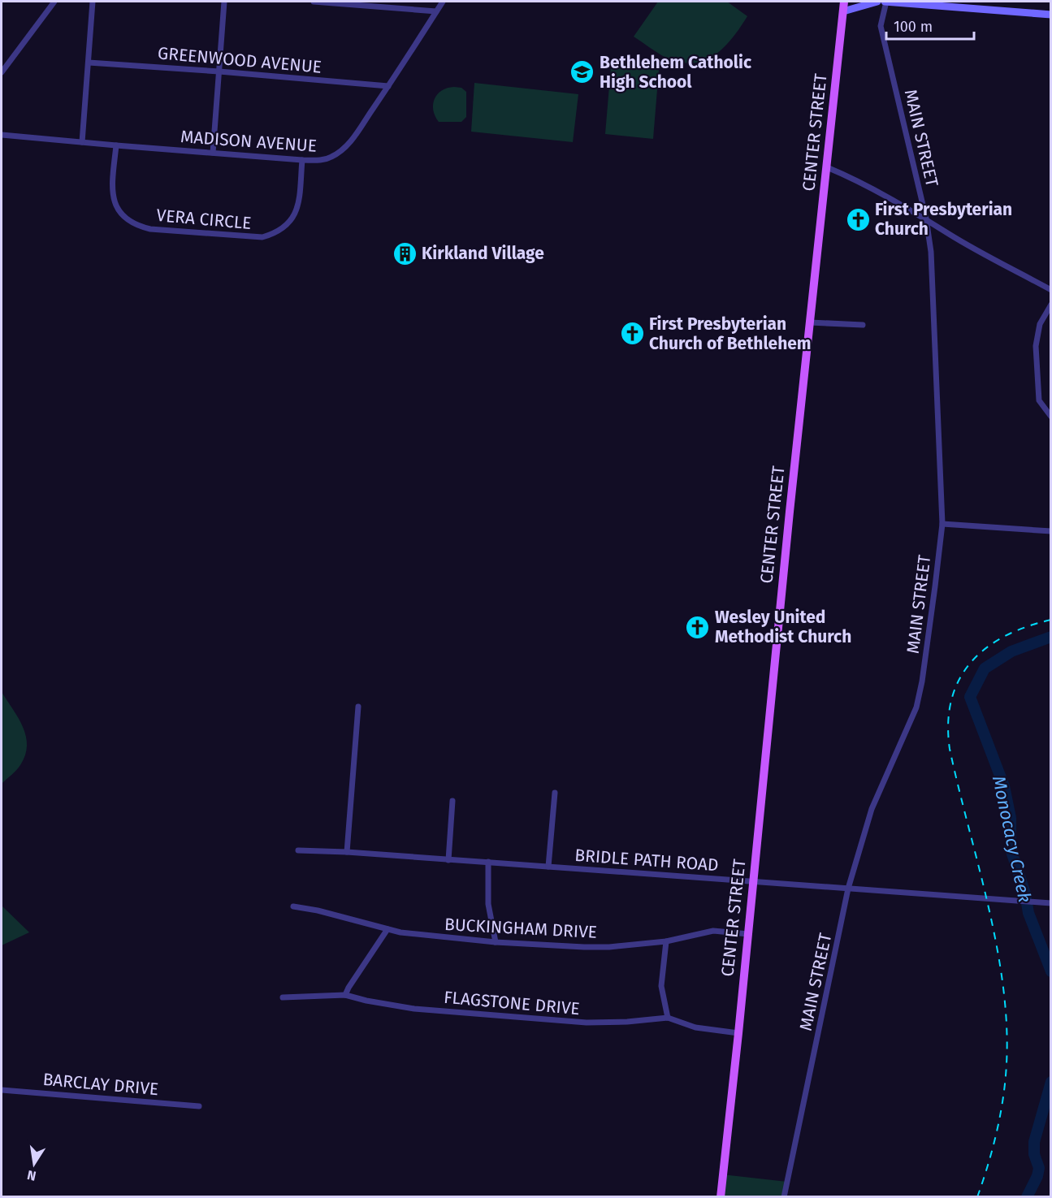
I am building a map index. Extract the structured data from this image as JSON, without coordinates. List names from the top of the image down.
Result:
{
  "streets": {
    "main road": ["CENTER STREET"],
    "street": [
      "GREENWOOD AVENUE",
      "MAIN STREET",
      "MADISON AVENUE",
      "VERA CIRCLE",
      "BRIDLE PATH ROAD",
      "BUCKINGHAM DRIVE",
      "FLAGSTONE DRIVE",
      "BARCLAY DRIVE"
    ]
  },
  "crossings": [
    ["GREENWOOD AVENUE", "MADISON AVENUE"],
    ["CENTER STREET", "BRIDLE PATH ROAD"],
    ["CENTER STREET", "BUCKINGHAM DRIVE"],
    ["CENTER STREET", "FLAGSTONE DRIVE"],
    ["MAIN STREET", "BRIDLE PATH ROAD"],
    ["MADISON AVENUE", "VERA CIRCLE"]
  ],
  "water": ["Monocacy Creek"],
  "places": {
    "school or university": ["Bethlehem Catholic High School"],
    "church": ["First Presbyterian Church", "First Presbyterian Church of Bethlehem", "Wesley United Methodist Church"],
    "building": ["Kirkland Village"]
  },
  "scale_bar": "100 m",
  "north": "bottom"
}
